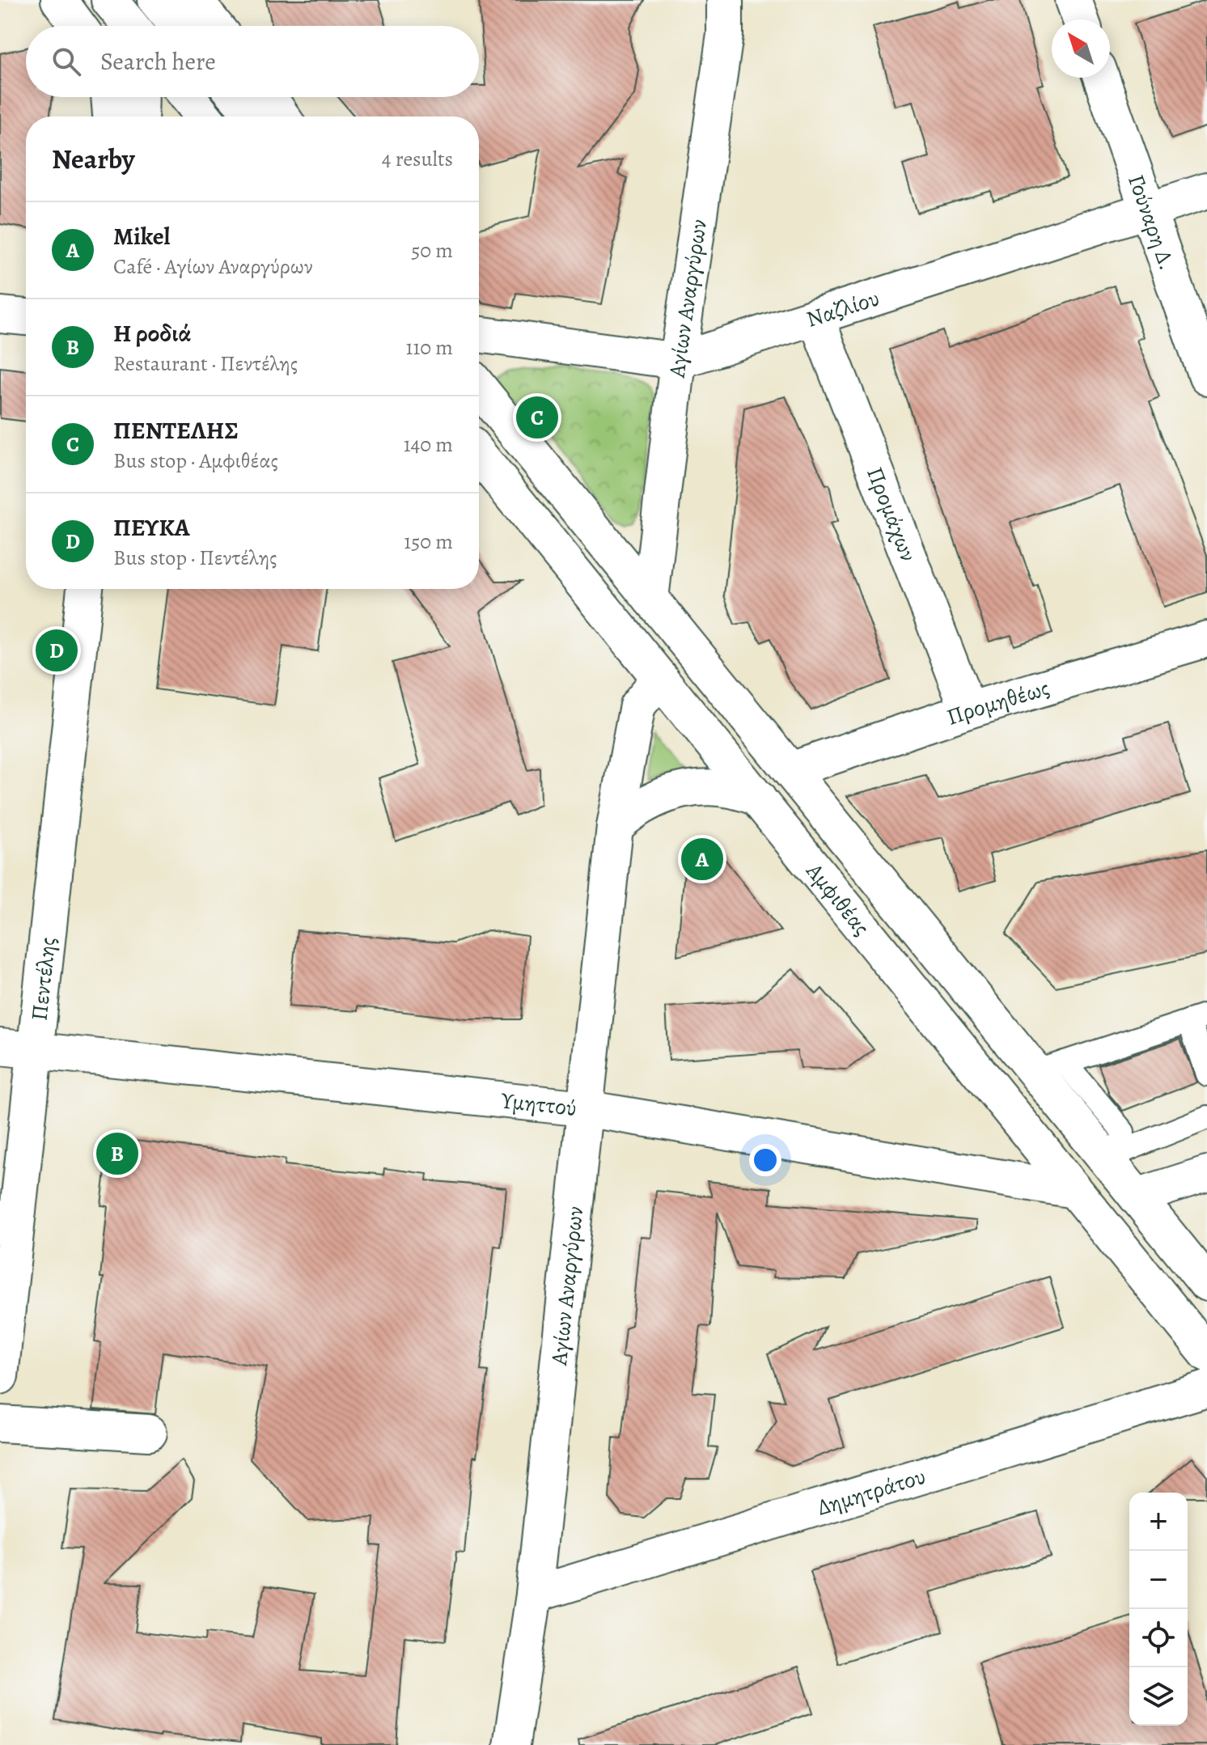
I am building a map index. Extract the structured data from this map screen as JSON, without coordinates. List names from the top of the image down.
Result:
{
  "streets": {
    "street": [
      "Γούναρη Δ.",
      "Αγίων Αναργύρων",
      "Ναζλίου",
      "Προμάχων",
      "Προμηθέως",
      "Αμφιθέας",
      "Πεντέλης",
      "Υμηττού",
      "Δημητράτου"
    ]
  },
  "crossings": [
    ["Γούναρη Δ.", "Ναζλίου"],
    ["Αγίων Αναργύρων", "Ναζλίου"],
    ["Αγίων Αναργύρων", "Αμφιθέας"],
    ["Αγίων Αναργύρων", "Υμηττού"],
    ["Αγίων Αναργύρων", "Δημητράτου"],
    ["Ναζλίου", "Προμάχων"],
    ["Προμάχων", "Προμηθέως"],
    ["Προμηθέως", "Αμφιθέας"],
    ["Αμφιθέας", "Υμηττού"],
    ["Πεντέλης", "Υμηττού"]
  ],
  "north": "top left",
  "page": {
    "search": "Search here",
    "heading": ["Nearby", "4 results"],
    "list": [
      {
        "mark": "A",
        "name": "Mikel",
        "note": "Café · Αγίων Αναργύρων",
        "value": "50 m"
      },
      {
        "mark": "B",
        "name": "Η ροδιά",
        "note": "Restaurant · Πεντέλης",
        "value": "110 m"
      },
      {
        "mark": "C",
        "name": "ΠΕΝΤΕΛΗΣ",
        "note": "Bus stop · Αμφιθέας",
        "value": "140 m"
      },
      {
        "mark": "D",
        "name": "ΠΕΥΚΑ",
        "note": "Bus stop · Πεντέλης",
        "value": "150 m"
      }
    ],
    "pins": [
      "C",
      "D",
      "A",
      "B"
    ],
    "map_buttons": ["+", "−"]
  }
}
